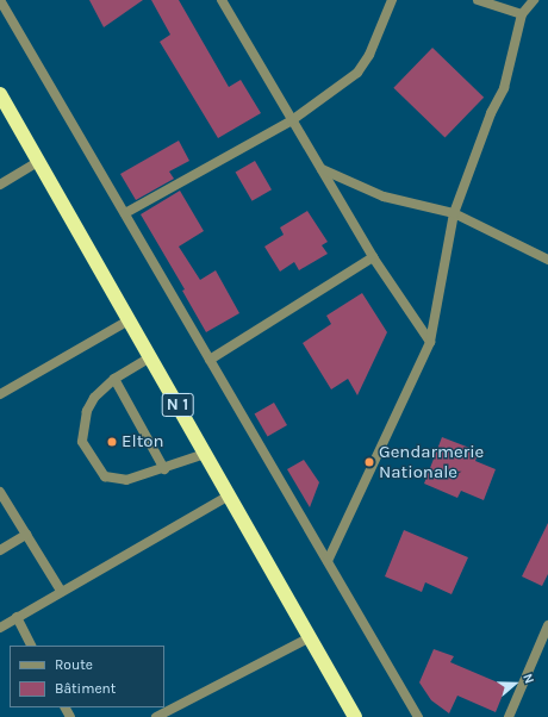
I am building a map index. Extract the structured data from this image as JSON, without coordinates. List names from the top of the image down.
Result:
{
  "streets": {
    "highway": ["N 1"]
  },
  "places": ["Elton", "Gendarmerie Nationale"],
  "legend": ["Route", "Bâtiment"],
  "north": "right"
}
